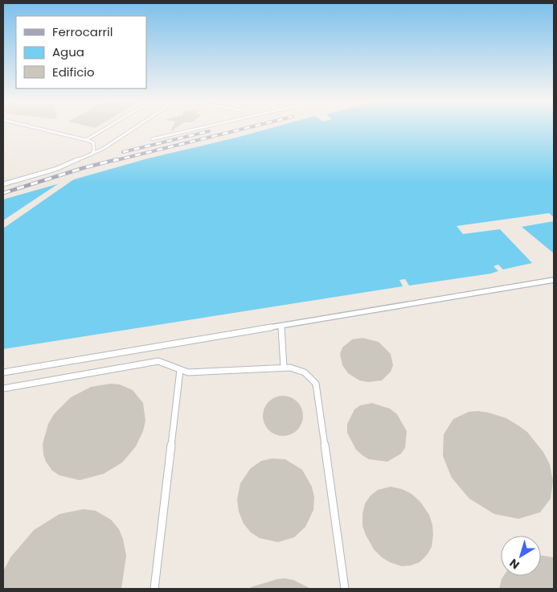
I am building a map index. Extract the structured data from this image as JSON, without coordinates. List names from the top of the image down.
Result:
{
  "legend": ["Ferrocarril", "Agua", "Edificio"],
  "north": "bottom left"
}
